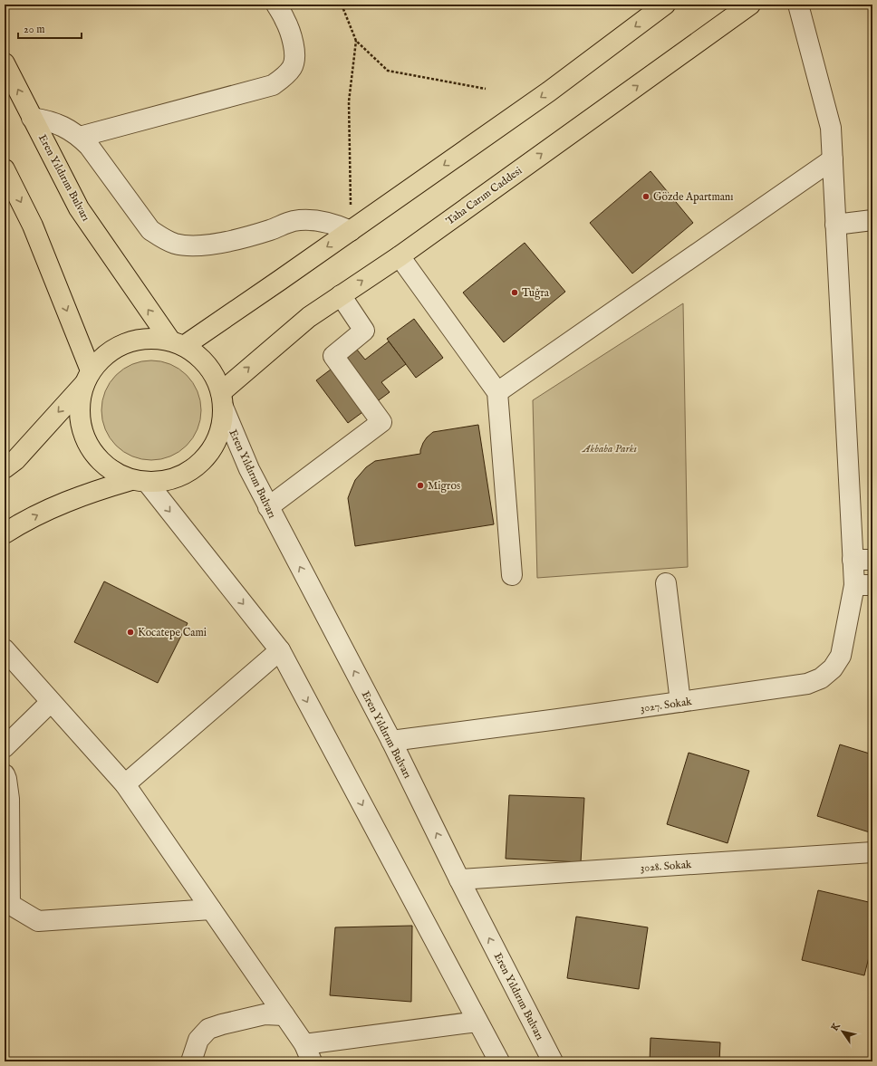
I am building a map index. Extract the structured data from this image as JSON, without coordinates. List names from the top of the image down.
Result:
{
  "streets": {
    "main road": ["Eren Yıldırım Bulvarı", "Taha Carım Caddesi"],
    "street": ["3027. Sokak", "3028. Sokak"]
  },
  "crossings": [
    ["Eren Yıldırım Bulvarı", "Taha Carım Caddesi"],
    ["Eren Yıldırım Bulvarı", "3027. Sokak"],
    ["Eren Yıldırım Bulvarı", "3028. Sokak"]
  ],
  "one_way": ["Eren Yıldırım Bulvarı"],
  "parks": ["Akbaba Parkı"],
  "places": [
    "Gözde Apartmanı",
    "Tuğra",
    "Migros",
    "Kocatepe Cami"
  ],
  "scale_bar": "20 m",
  "north": "top left"
}
